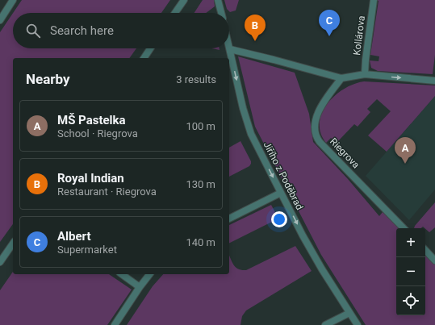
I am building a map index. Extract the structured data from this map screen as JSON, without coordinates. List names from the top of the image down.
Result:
{
  "streets": {
    "street": ["Kollárova", "Riegrova", "Jiřího z Poděbrad"]
  },
  "one_way": ["Jiřího z Poděbrad"],
  "page": {
    "pins": ["C", "B", "A"],
    "search": "Search here",
    "heading": ["Nearby", "3 results"],
    "list": [
      {
        "mark": "A",
        "name": "MŠ Pastelka",
        "note": "School · Riegrova",
        "value": "100 m"
      },
      {
        "mark": "B",
        "name": "Royal Indian",
        "note": "Restaurant · Riegrova",
        "value": "130 m"
      },
      {
        "mark": "C",
        "name": "Albert",
        "note": "Supermarket",
        "value": "140 m"
      }
    ],
    "map_buttons": ["+", "−"]
  }
}
